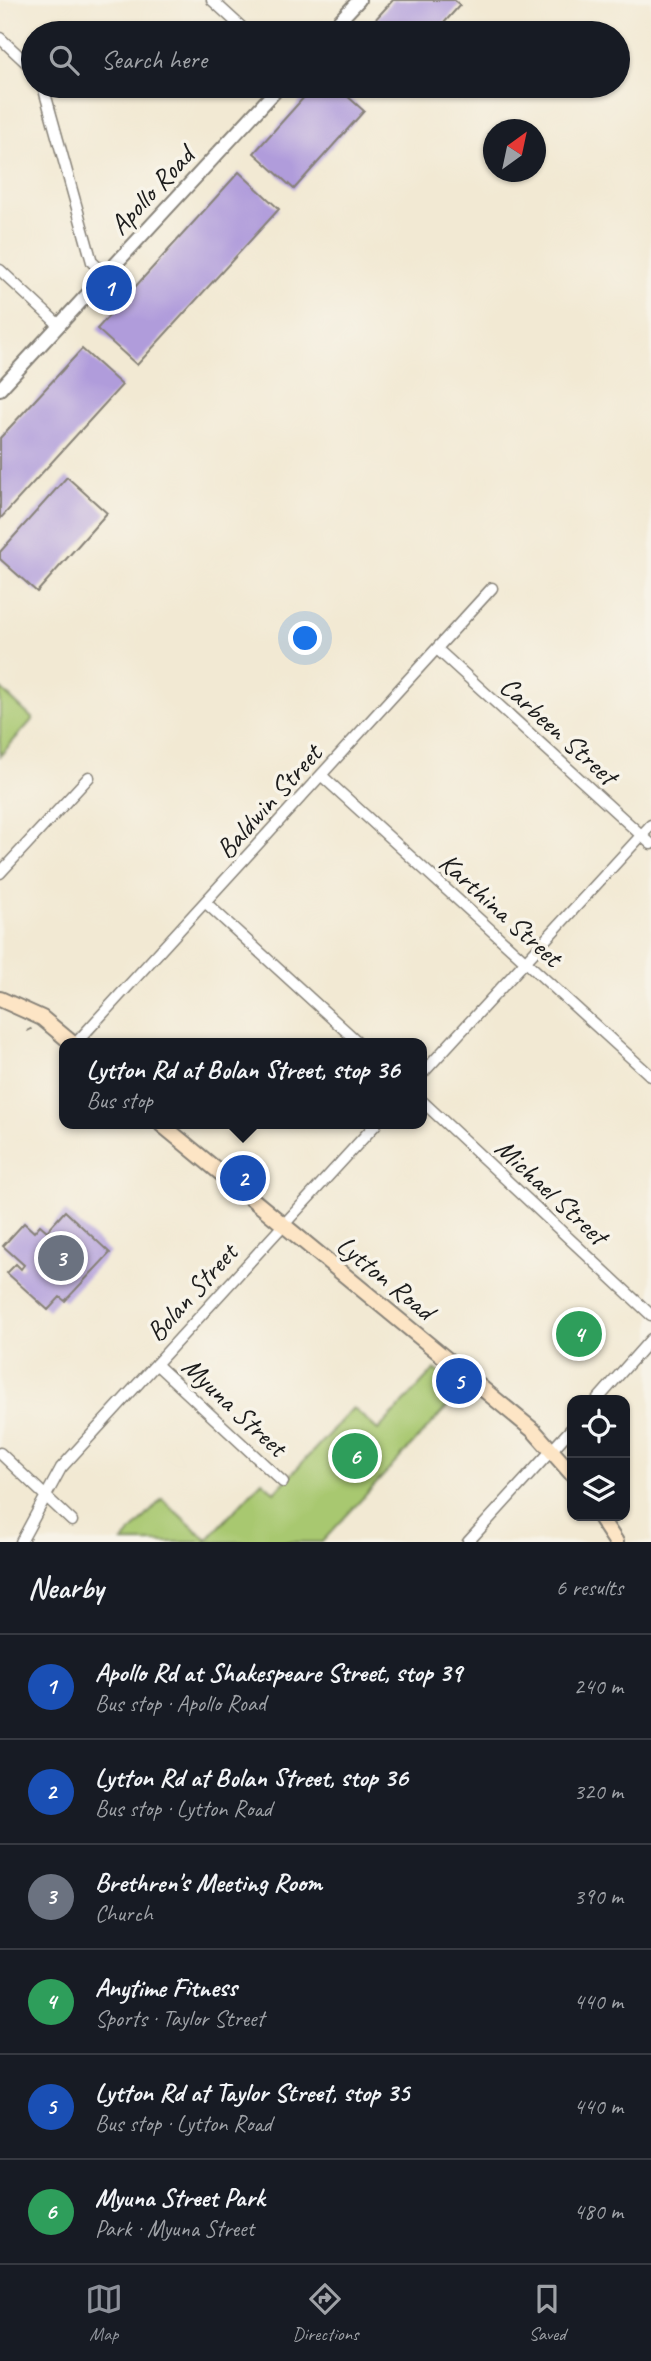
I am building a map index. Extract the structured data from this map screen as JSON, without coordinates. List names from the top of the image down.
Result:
{
  "streets": {
    "main road": ["Lytton Road"],
    "street": [
      "Apollo Road",
      "Carbeen Street",
      "Baldwin Street",
      "Karthina Street",
      "Michael Street",
      "Bolan Street",
      "Myuna Street"
    ]
  },
  "crossings": [
    ["Carbeen Street", "Baldwin Street"],
    ["Baldwin Street", "Karthina Street"],
    ["Lytton Road", "Bolan Street"],
    ["Bolan Street", "Myuna Street"]
  ],
  "north": "top right",
  "page": {
    "search": "Search here",
    "pins": [
      "1",
      "2",
      "3",
      "4",
      "5",
      "6"
    ],
    "popup": ["Lytton Rd at Bolan Street, stop 36", "Bus stop"],
    "heading": ["Nearby", "6 results"],
    "list": [
      {
        "mark": "1",
        "name": "Apollo Rd at Shakespeare Street, stop 39",
        "note": "Bus stop · Apollo Road",
        "value": "240 m"
      },
      {
        "mark": "2",
        "name": "Lytton Rd at Bolan Street, stop 36",
        "note": "Bus stop · Lytton Road",
        "value": "320 m"
      },
      {
        "mark": "3",
        "name": "Brethren's Meeting Room",
        "note": "Church",
        "value": "390 m"
      },
      {
        "mark": "4",
        "name": "Anytime Fitness",
        "note": "Sports · Taylor Street",
        "value": "440 m"
      },
      {
        "mark": "5",
        "name": "Lytton Rd at Taylor Street, stop 35",
        "note": "Bus stop · Lytton Road",
        "value": "440 m"
      },
      {
        "mark": "6",
        "name": "Myuna Street Park",
        "note": "Park · Myuna Street",
        "value": "480 m"
      }
    ],
    "nav": ["Map", "Directions", "Saved"]
  }
}
